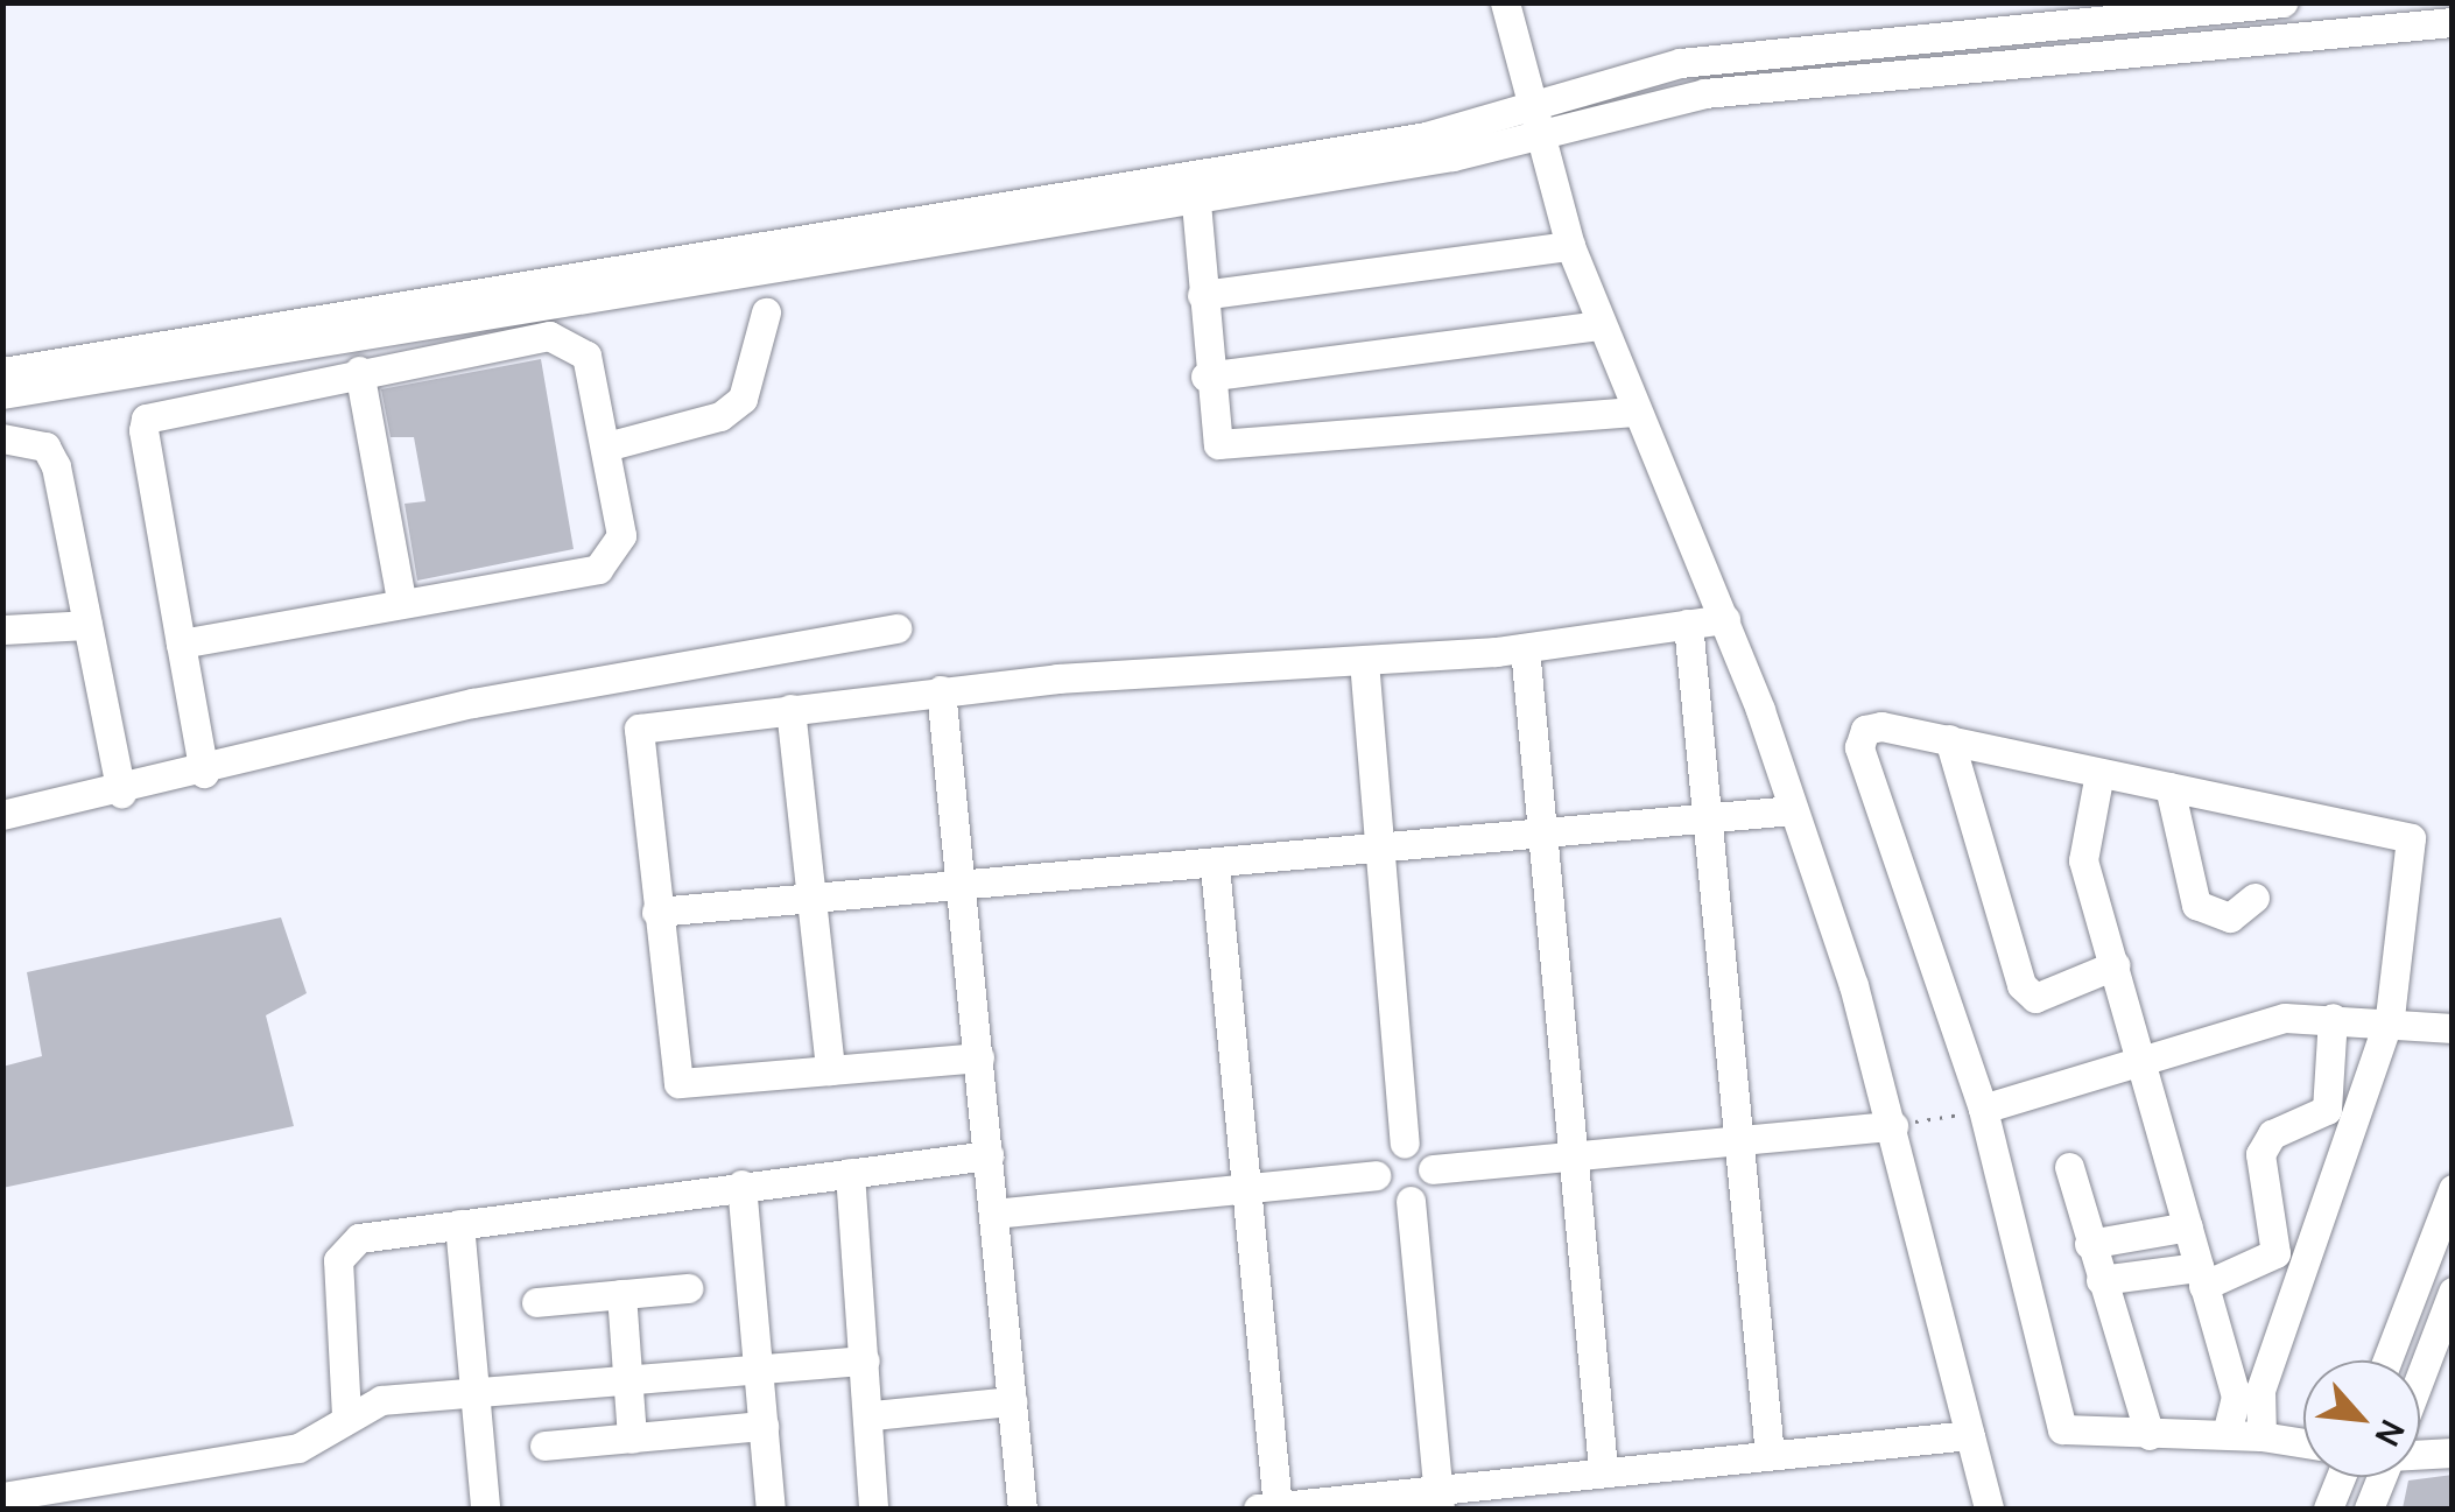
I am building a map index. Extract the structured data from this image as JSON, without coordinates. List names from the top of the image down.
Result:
{
  "north": "bottom right"
}
